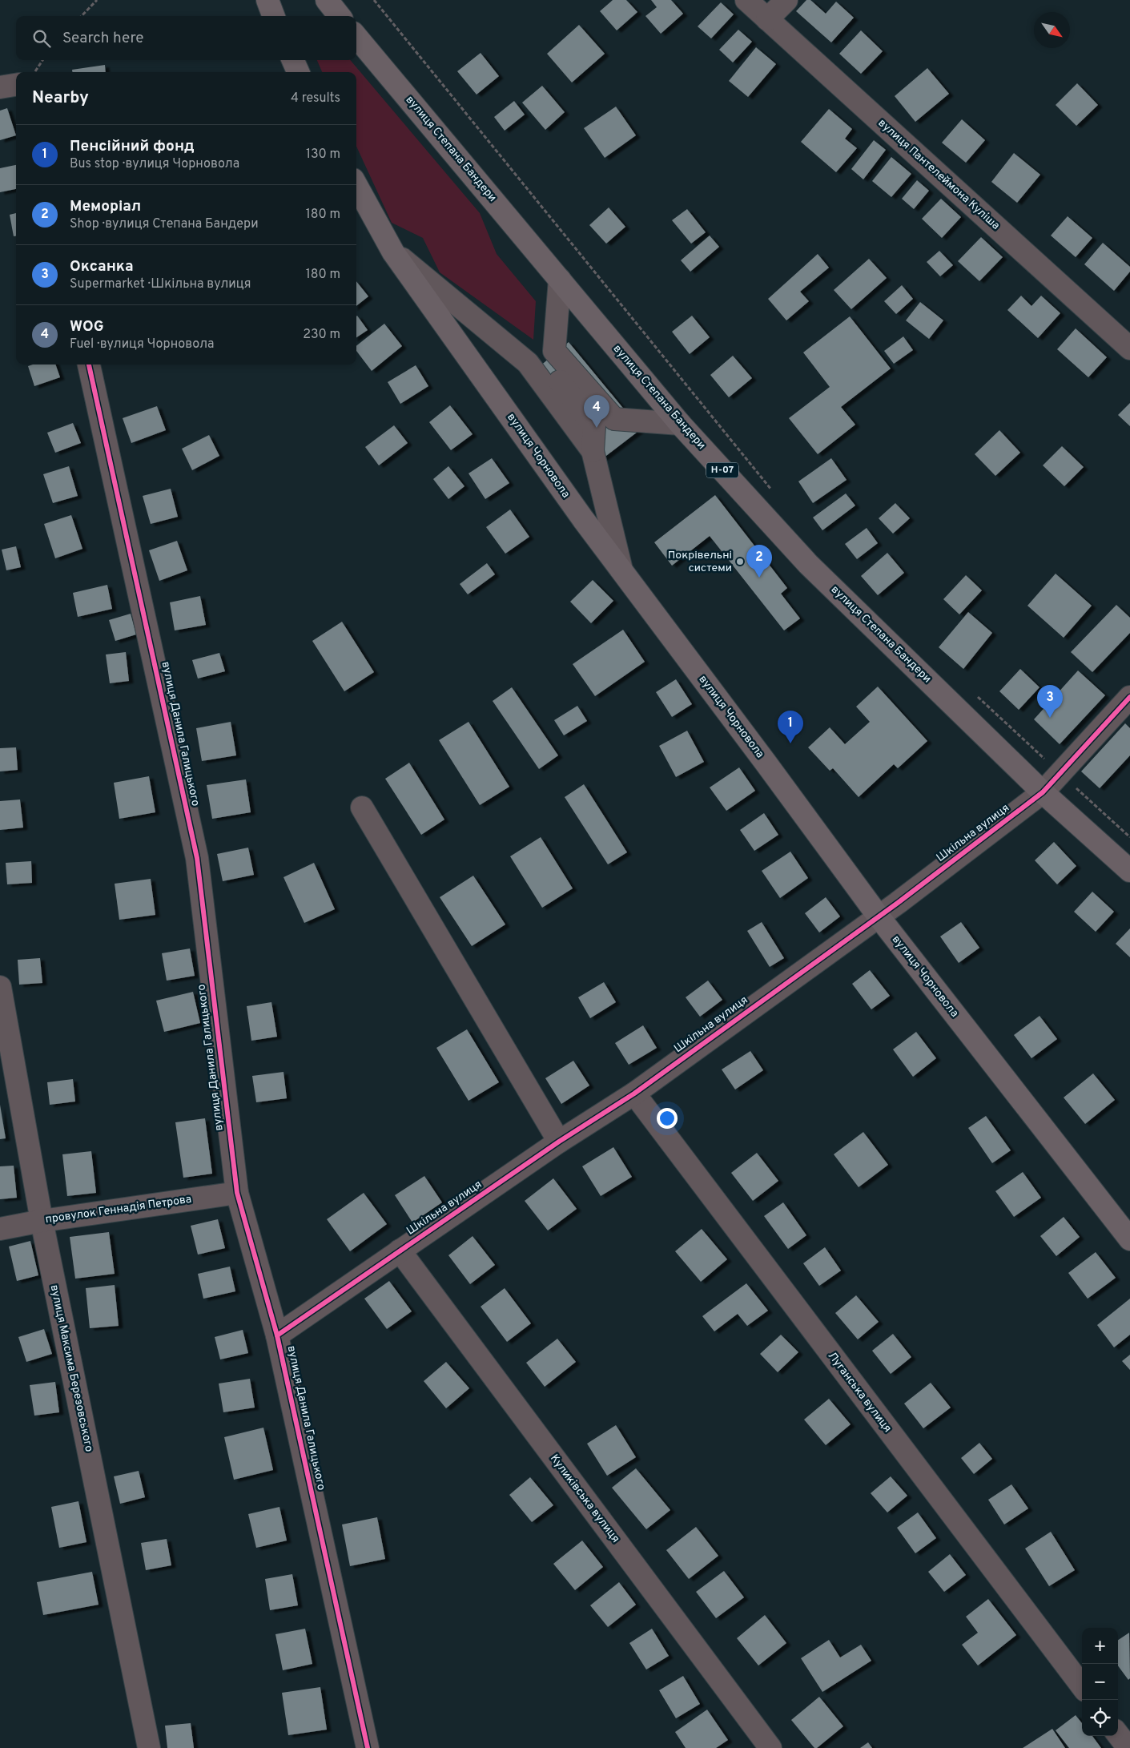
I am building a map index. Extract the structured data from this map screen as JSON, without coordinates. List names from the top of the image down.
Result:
{
  "streets": {
    "main road": ["вулиця Степана Бандери", "вулиця Чорновола", "Н-07"],
    "street": [
      "вулиця Пантелеймона Куліша",
      "вулиця Данила Галицького",
      "Шкільна вулиця",
      "провулок Геннадія Петрова",
      "вулиця Максима Березовського",
      "Луганська вулиця",
      "Куликівська вулиця"
    ]
  },
  "crossings": [
    ["вулиця Степана Бандери", "Шкільна вулиця"],
    ["вулиця Чорновола", "Шкільна вулиця"],
    ["вулиця Данила Галицького", "Шкільна вулиця"],
    ["вулиця Данила Галицького", "провулок Геннадія Петрова"],
    ["Шкільна вулиця", "Луганська вулиця"],
    ["Шкільна вулиця", "Куликівська вулиця"],
    ["провулок Геннадія Петрова", "вулиця Максима Березовського"]
  ],
  "places": ["Покрівельні системи"],
  "north": "bottom right",
  "page": {
    "search": "Search here",
    "heading": ["Nearby", "4 results"],
    "list": [
      {
        "mark": "1",
        "name": "Пенсійний фонд",
        "note": "Bus stop · вулиця Чорновола",
        "value": "130 m"
      },
      {
        "mark": "2",
        "name": "Меморіал",
        "note": "Shop · вулиця Степана Бандери",
        "value": "180 m"
      },
      {
        "mark": "3",
        "name": "Оксанка",
        "note": "Supermarket · Шкільна вулиця",
        "value": "180 m"
      },
      {
        "mark": "4",
        "name": "WOG",
        "note": "Fuel · вулиця Чорновола",
        "value": "230 m"
      }
    ],
    "pins": [
      "4",
      "2",
      "3",
      "1"
    ],
    "map_buttons": ["+", "−"]
  }
}
